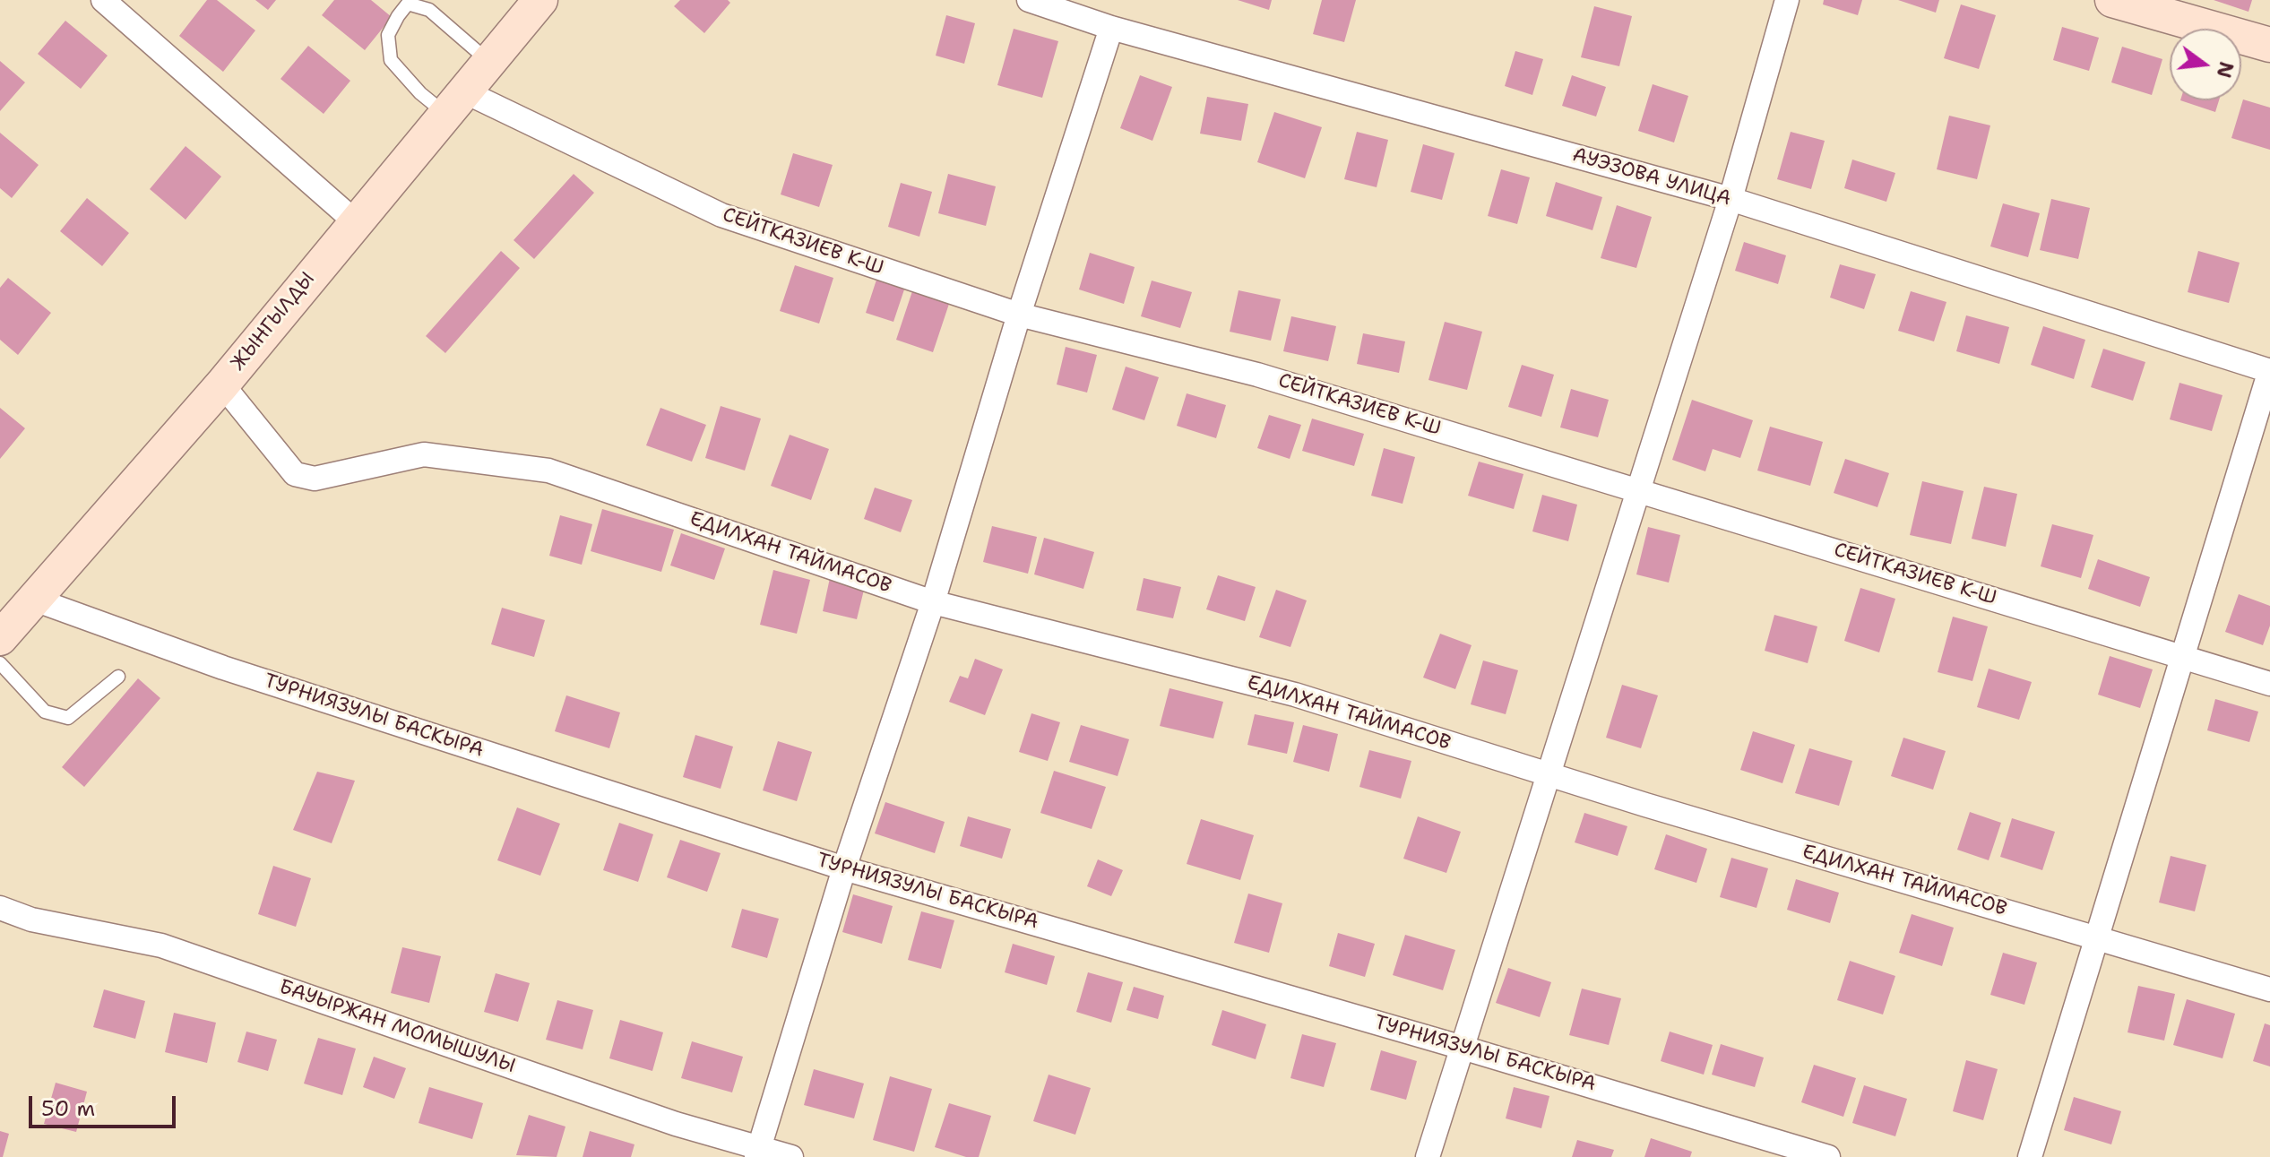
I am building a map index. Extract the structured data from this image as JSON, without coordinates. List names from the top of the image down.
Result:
{
  "streets": {
    "street": [
      "АУЭЗОВА УЛИЦА",
      "СЕЙТКАЗИЕВ К-Ш",
      "ЖЫНГЫЛДЫ",
      "ЕДИЛХАН ТАЙМАСОВ",
      "ТУРНИЯЗУЛЫ БАСКЫРА",
      "БАУЫРЖАН МОМЫШУЛЫ"
    ]
  },
  "crossings": [
    ["СЕЙТКАЗИЕВ К-Ш", "ЖЫНГЫЛДЫ"],
    ["ЖЫНГЫЛДЫ", "ЕДИЛХАН ТАЙМАСОВ"],
    ["ЖЫНГЫЛДЫ", "ТУРНИЯЗУЛЫ БАСКЫРА"]
  ],
  "scale_bar": "50 m",
  "north": "right"
}
